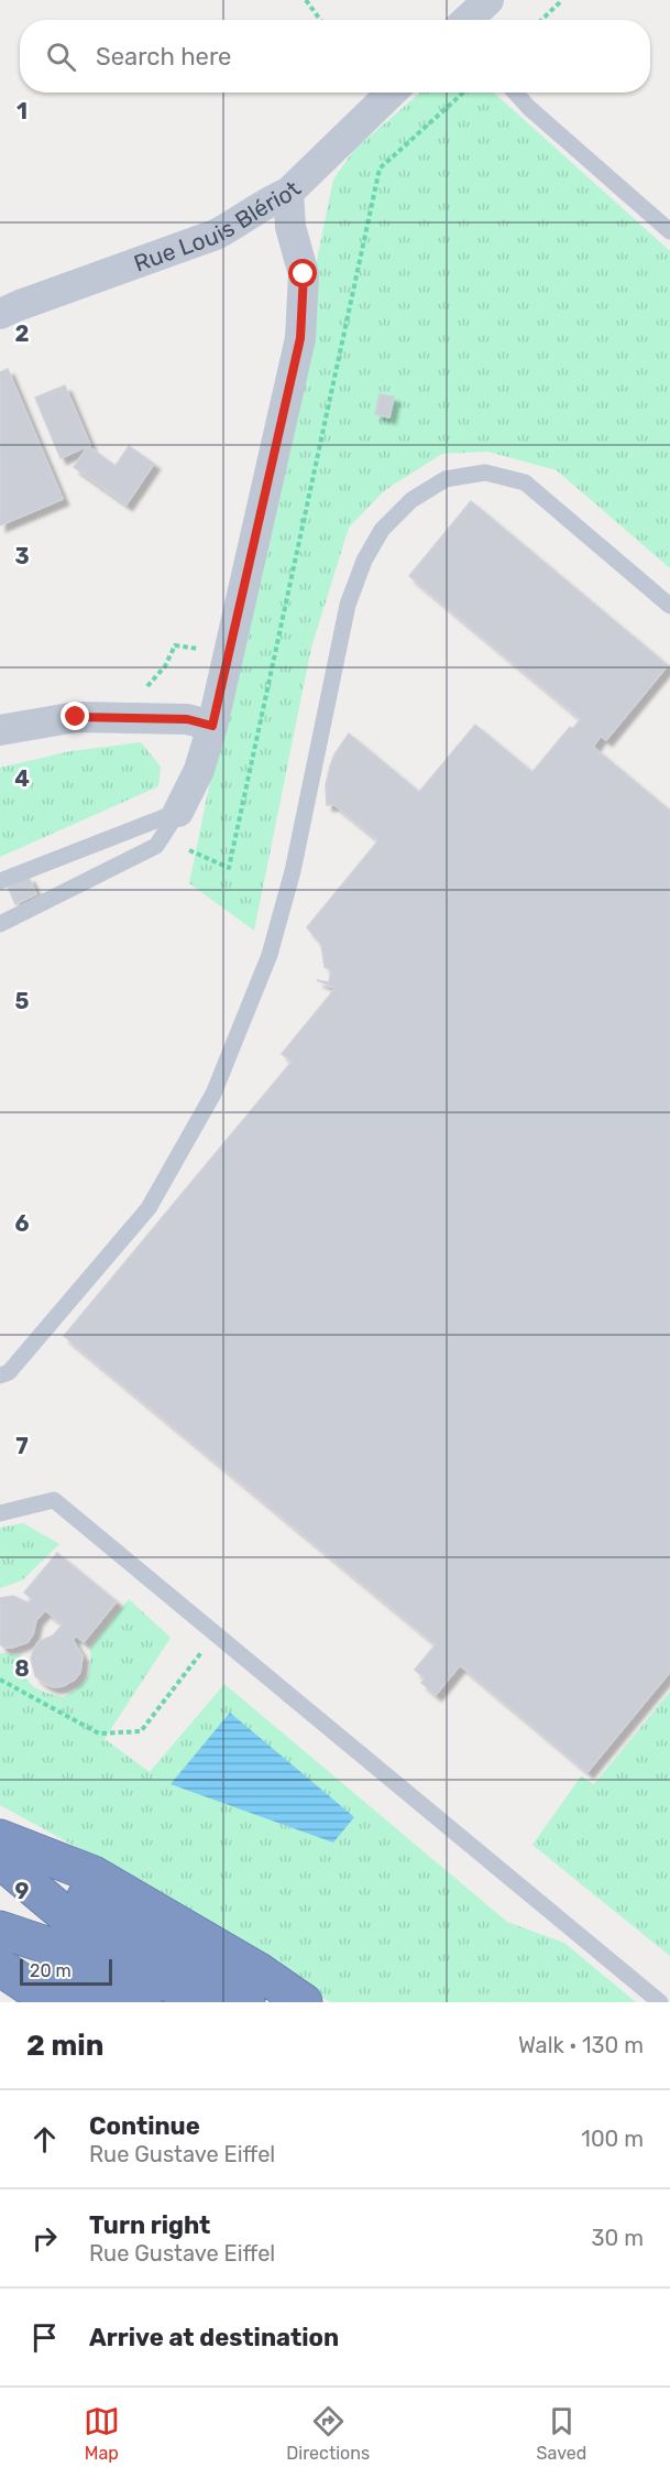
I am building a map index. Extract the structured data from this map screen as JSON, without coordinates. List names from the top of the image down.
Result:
{
  "streets": {
    "street": ["Rue Louis Blériot"]
  },
  "scale_bar": "20 m",
  "page": {
    "search": "Search here",
    "scale": "20 m",
    "heading": ["2 min", "Walk · 130 m"],
    "list": [
      ["Continue", "Rue Gustave Eiffel", "100 m"],
      ["Turn right", "Rue Gustave Eiffel", "30 m"],
      "Arrive at destination"
    ],
    "nav": ["Map", "Directions", "Saved"]
  },
  "grid": {
    "rows": [
      "1",
      "2",
      "3",
      "4",
      "5",
      "6",
      "7",
      "8",
      "9"
    ]
  }
}
